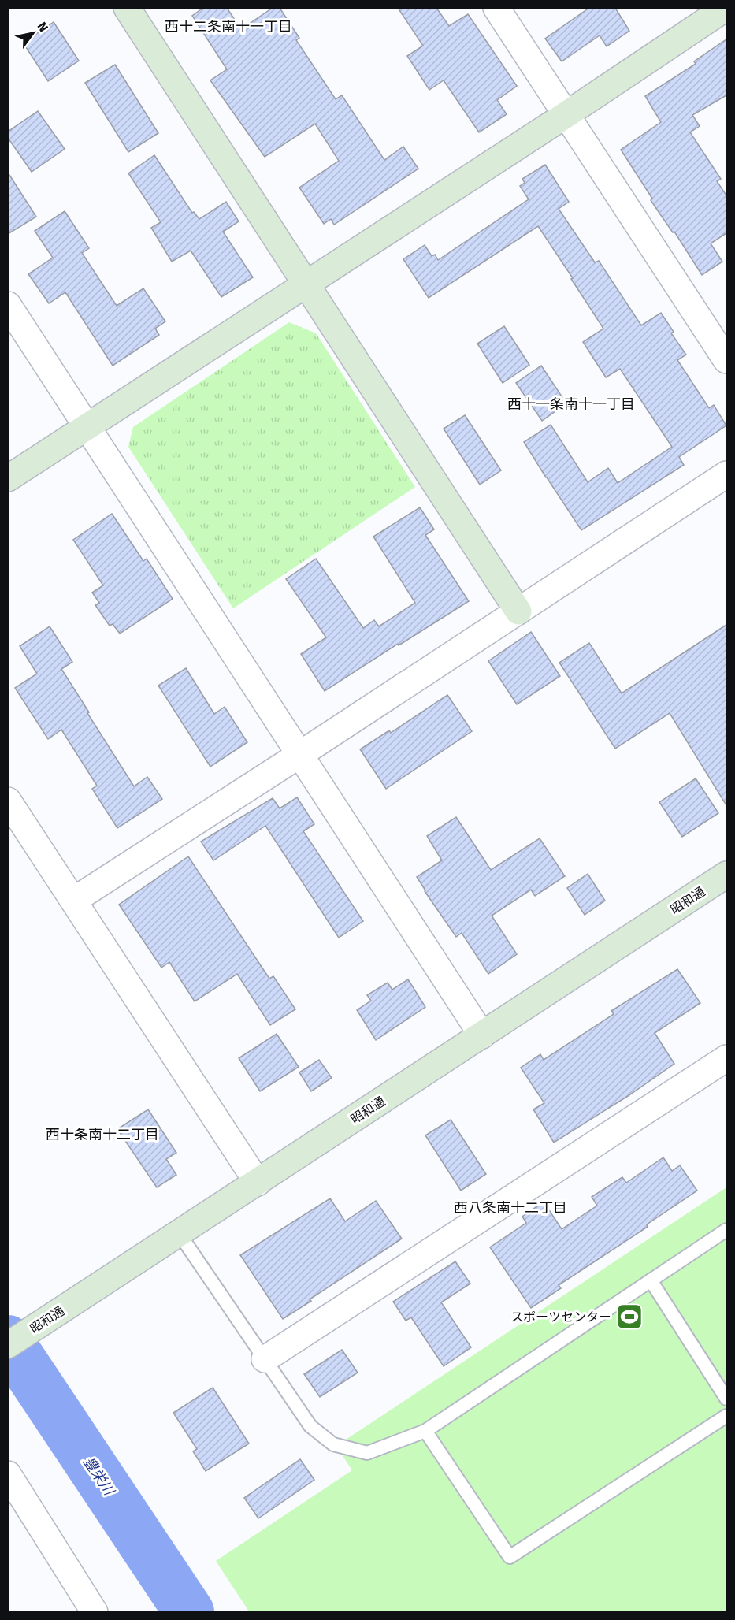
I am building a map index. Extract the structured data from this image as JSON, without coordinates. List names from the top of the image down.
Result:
{
  "streets": {
    "street": ["昭和通"]
  },
  "districts": [
    "西十二条南十一丁目",
    "西十一条南十一丁目",
    "西十条南十二丁目",
    "西八条南十二丁目"
  ],
  "water": ["豊栄川"],
  "places": {
    "sports": ["スポーツセンター"]
  },
  "north": "top right"
}
